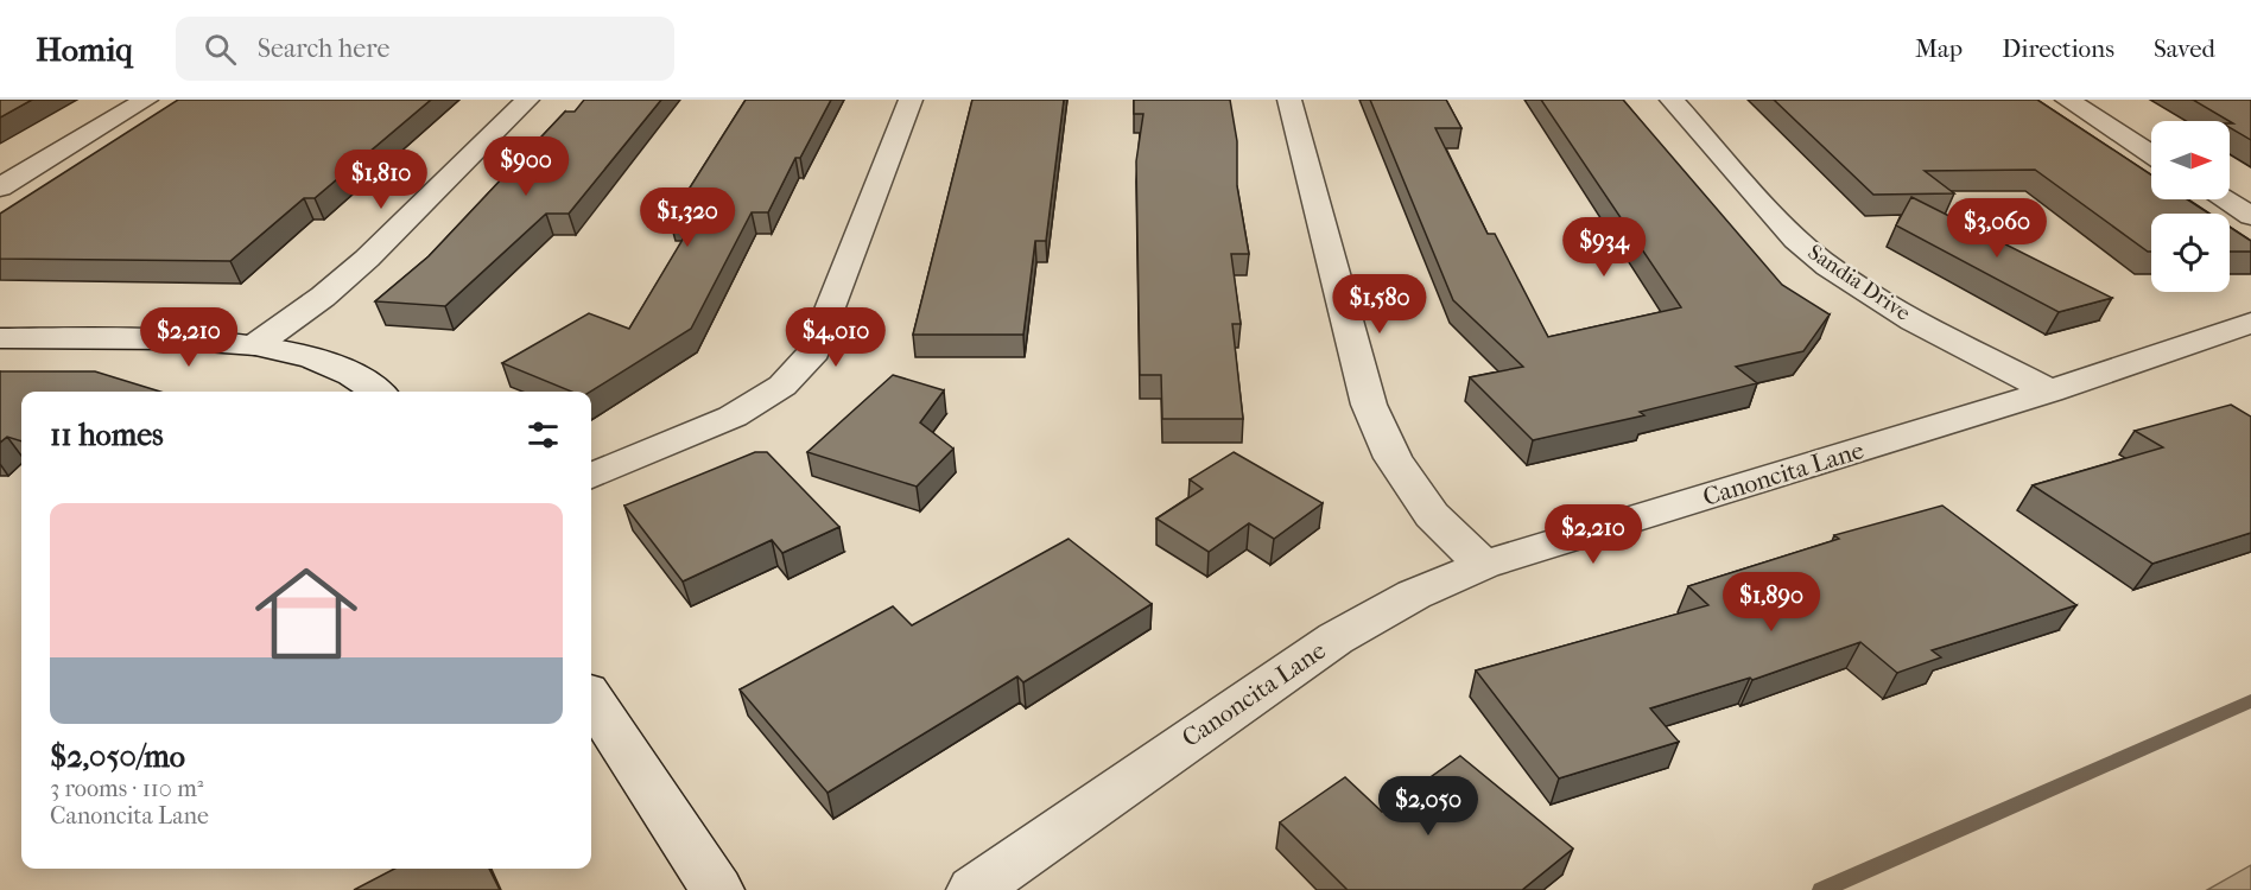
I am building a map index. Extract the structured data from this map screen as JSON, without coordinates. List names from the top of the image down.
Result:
{
  "streets": {
    "street": ["Sandia Drive", "Canoncita Lane"]
  },
  "crossings": [
    ["Sandia Drive", "Canoncita Lane"]
  ],
  "north": "right",
  "page": {
    "header": "Homiq",
    "search": "Search here",
    "nav": ["Map", "Directions", "Saved"],
    "price": [
      "$900",
      "$1,810",
      "$1,320",
      "$3,060",
      "$934",
      "$1,580",
      "$2,210",
      "$4,010",
      "$2,210",
      "$1,890",
      "$2,050"
    ],
    "heading": "11 homes",
    "list": [
      {
        "name": "$2,050/mo",
        "note": "3 rooms · 110 m² · Canoncita Lane"
      }
    ]
  }
}
